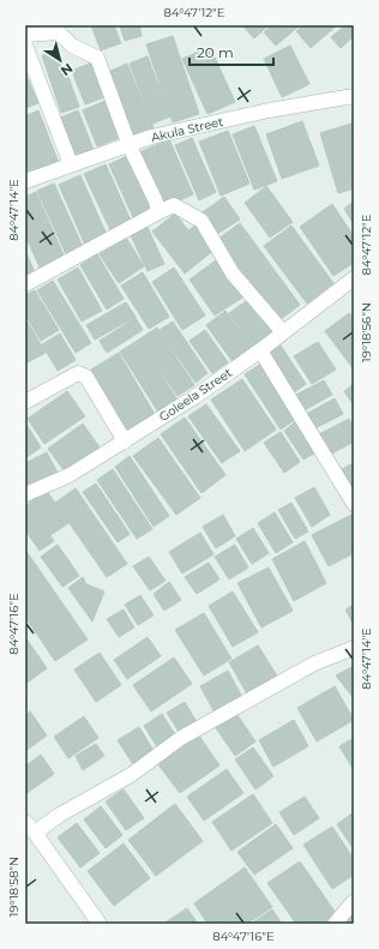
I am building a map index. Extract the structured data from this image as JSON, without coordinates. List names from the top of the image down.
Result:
{
  "streets": {
    "street": ["Akula Street", "Goleela Street"]
  },
  "scale_bar": "20 m",
  "north": "bottom right",
  "coordinates": [
    "84°47'12\"E",
    "84°47'14\"E",
    "19°18'56\"N",
    "84°47'16\"E",
    "19°18'58\"N"
  ]
}
